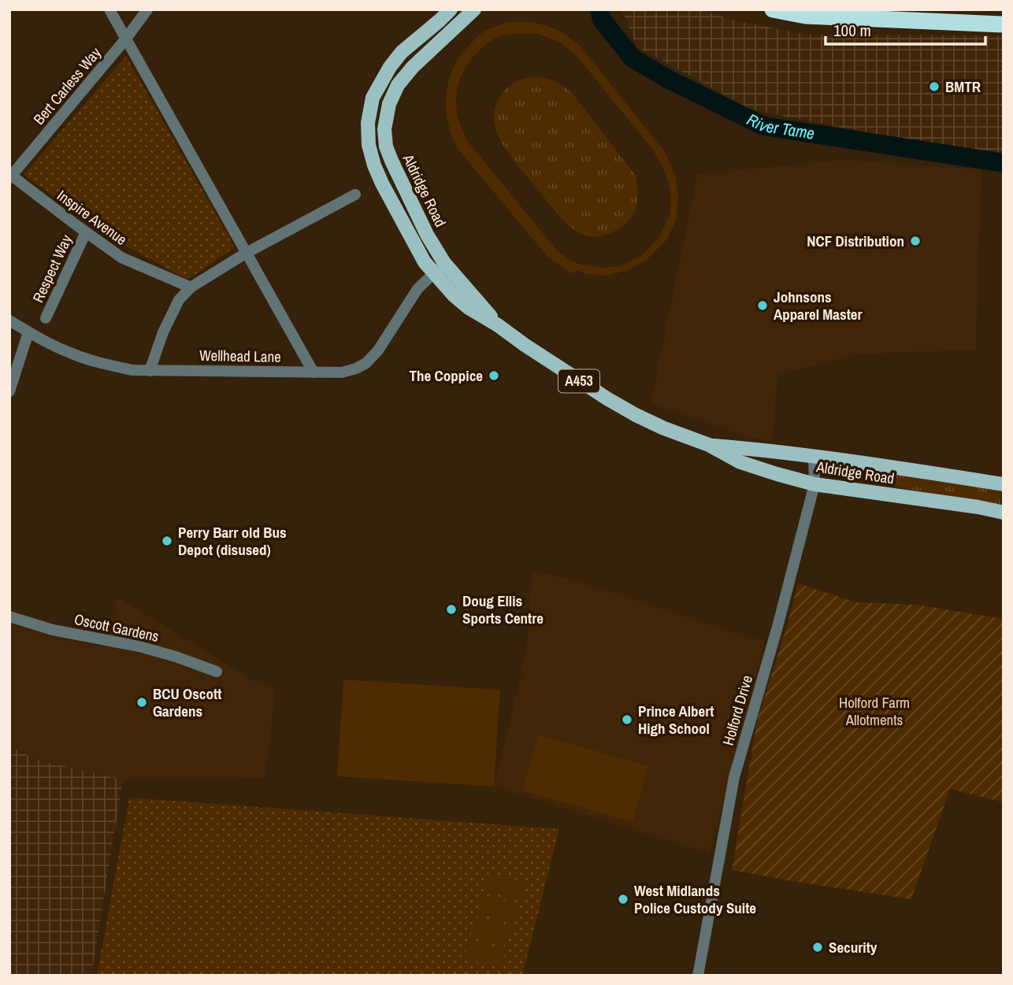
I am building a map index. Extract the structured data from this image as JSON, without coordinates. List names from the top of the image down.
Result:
{
  "streets": {
    "main road": ["Aldridge Road", "A453"],
    "street": [
      "Bert Carless Way",
      "Inspire Avenue",
      "Respect Way",
      "Wellhead Lane",
      "Oscott Gardens",
      "Holford Drive"
    ]
  },
  "crossings": [
    ["Bert Carless Way", "Inspire Avenue"],
    ["Aldridge Road", "Wellhead Lane"],
    ["Aldridge Road", "Holford Drive"],
    ["Inspire Avenue", "Respect Way"]
  ],
  "water": ["River Tame"],
  "parks": ["Holford Farm Allotments"],
  "places": [
    "BMTR",
    "NCF Distribution",
    "Johnsons Apparel Master",
    "The Coppice",
    "Perry Barr old Bus Depot (disused)",
    "Doug Ellis Sports Centre",
    "BCU Oscott Gardens",
    "Prince Albert High School",
    "West Midlands Police Custody Suite",
    "Security"
  ],
  "scale_bar": "100 m"
}
